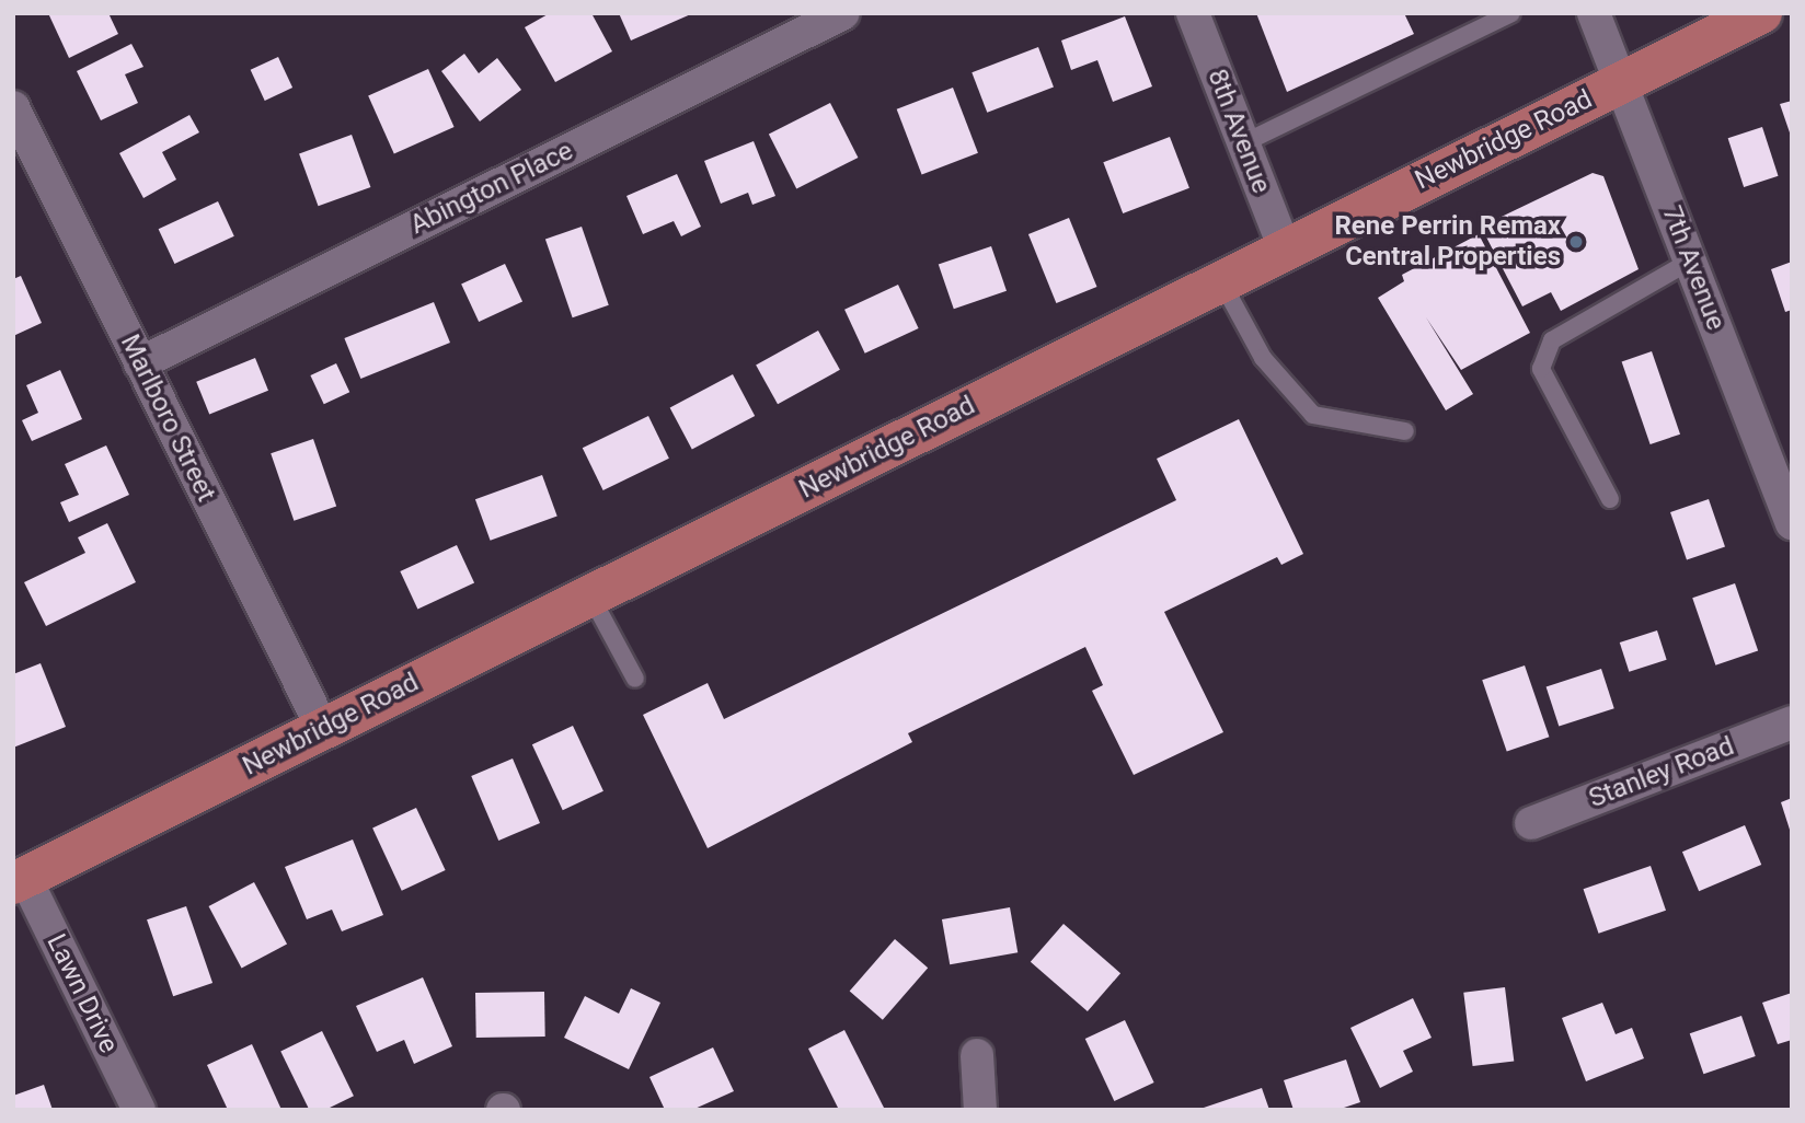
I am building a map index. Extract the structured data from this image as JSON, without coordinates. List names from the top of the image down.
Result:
{
  "streets": {
    "main road": ["Newbridge Road"],
    "street": [
      "8th Avenue",
      "Abington Place",
      "7th Avenue",
      "Marlboro Street",
      "Stanley Road",
      "Lawn Drive"
    ]
  },
  "crossings": [
    ["8th Avenue", "Newbridge Road"],
    ["Newbridge Road", "7th Avenue"],
    ["Newbridge Road", "Marlboro Street"],
    ["Newbridge Road", "Lawn Drive"],
    ["Abington Place", "Marlboro Street"]
  ],
  "places": ["Rene Perrin Remax Central Properties"]
}
